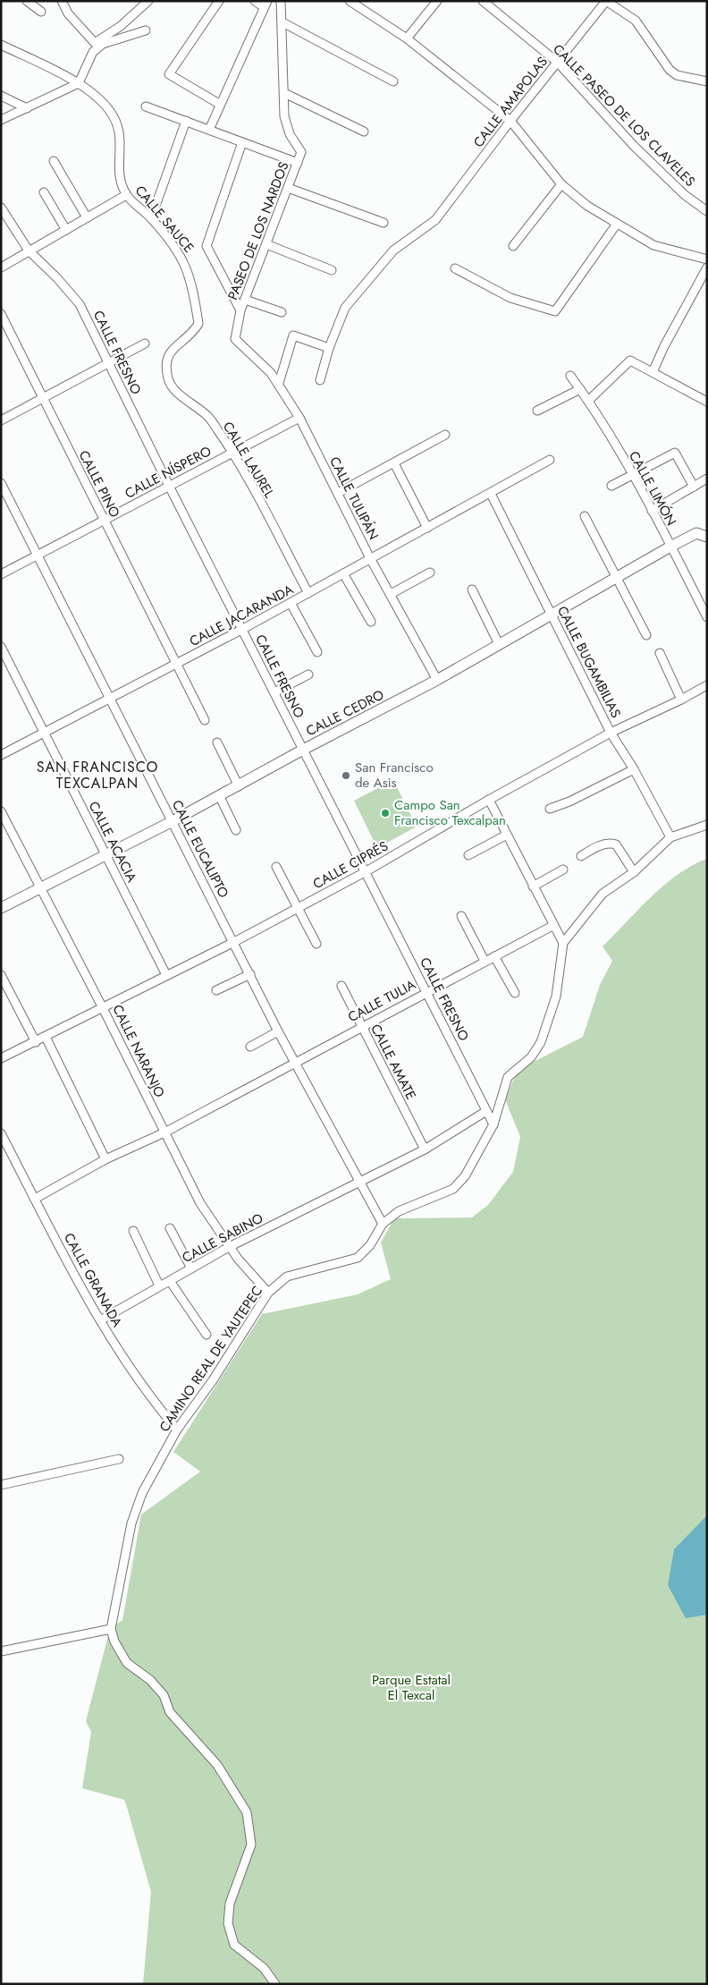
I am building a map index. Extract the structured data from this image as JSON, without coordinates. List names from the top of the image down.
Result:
{
  "streets": {
    "street": [
      "CALLE AMAPOLAS",
      "CALLE PASEO DE LOS CLAVELES",
      "CALLE SAUCE",
      "PASEO DE LOS NARDOS",
      "CALLE FRESNO",
      "CALLE LAUREL",
      "CALLE NÍSPERO",
      "CALLE PINO",
      "CALLE LIMÓN",
      "CALLE TULIPÁN",
      "CALLE JACARANDA",
      "CALLE BUGAMBILIAS",
      "CALLE CEDRO",
      "CALLE ACACIA",
      "CALLE EUCALIPTO",
      "CALLE CIPRÉS",
      "CALLE TULIA",
      "CALLE NARANJO",
      "CALLE AMATE",
      "CALLE SABINO",
      "CALLE GRANADA",
      "CAMINO REAL DE YAUTEPEC"
    ]
  },
  "crossings": [
    ["CALLE AMAPOLAS", "CALLE PASEO DE LOS CLAVELES"],
    ["CALLE SAUCE", "CALLE LAUREL"],
    ["PASEO DE LOS NARDOS", "CALLE TULIPÁN"],
    ["CALLE FRESNO", "CALLE NÍSPERO"],
    ["CALLE FRESNO", "CALLE JACARANDA"],
    ["CALLE FRESNO", "CALLE CEDRO"],
    ["CALLE FRESNO", "CALLE CIPRÉS"],
    ["CALLE FRESNO", "CALLE TULIA"],
    ["CALLE FRESNO", "CALLE SABINO"],
    ["CALLE FRESNO", "CAMINO REAL DE YAUTEPEC"],
    ["CALLE LAUREL", "CALLE NÍSPERO"],
    ["CALLE LAUREL", "CALLE JACARANDA"],
    ["CALLE NÍSPERO", "CALLE PINO"],
    ["CALLE NÍSPERO", "CALLE TULIPÁN"],
    ["CALLE NÍSPERO", "CALLE EUCALIPTO"],
    ["CALLE PINO", "CALLE JACARANDA"],
    ["CALLE LIMÓN", "CALLE CEDRO"],
    ["CALLE TULIPÁN", "CALLE JACARANDA"],
    ["CALLE TULIPÁN", "CALLE CEDRO"],
    ["CALLE JACARANDA", "CALLE BUGAMBILIAS"],
    ["CALLE JACARANDA", "CALLE ACACIA"],
    ["CALLE JACARANDA", "CALLE EUCALIPTO"],
    ["CALLE BUGAMBILIAS", "CALLE CEDRO"],
    ["CALLE BUGAMBILIAS", "CALLE CIPRÉS"],
    ["CALLE CEDRO", "CALLE ACACIA"],
    ["CALLE CEDRO", "CALLE EUCALIPTO"],
    ["CALLE CEDRO", "CALLE NARANJO"],
    ["CALLE ACACIA", "CALLE CIPRÉS"],
    ["CALLE EUCALIPTO", "CALLE CIPRÉS"],
    ["CALLE EUCALIPTO", "CALLE TULIA"],
    ["CALLE EUCALIPTO", "CALLE SABINO"],
    ["CALLE EUCALIPTO", "CAMINO REAL DE YAUTEPEC"],
    ["CALLE CIPRÉS", "CALLE NARANJO"],
    ["CALLE TULIA", "CALLE NARANJO"],
    ["CALLE TULIA", "CALLE AMATE"],
    ["CALLE NARANJO", "CALLE SABINO"],
    ["CALLE NARANJO", "CAMINO REAL DE YAUTEPEC"],
    ["CALLE AMATE", "CALLE SABINO"],
    ["CALLE SABINO", "CALLE GRANADA"],
    ["CALLE GRANADA", "CAMINO REAL DE YAUTEPEC"]
  ],
  "districts": ["SAN FRANCISCO TEXCALPAN"],
  "parks": ["Parque Estatal El Texcal"],
  "places": ["San Francisco de Asis", "Campo San Francisco Texcalpan"]
}
